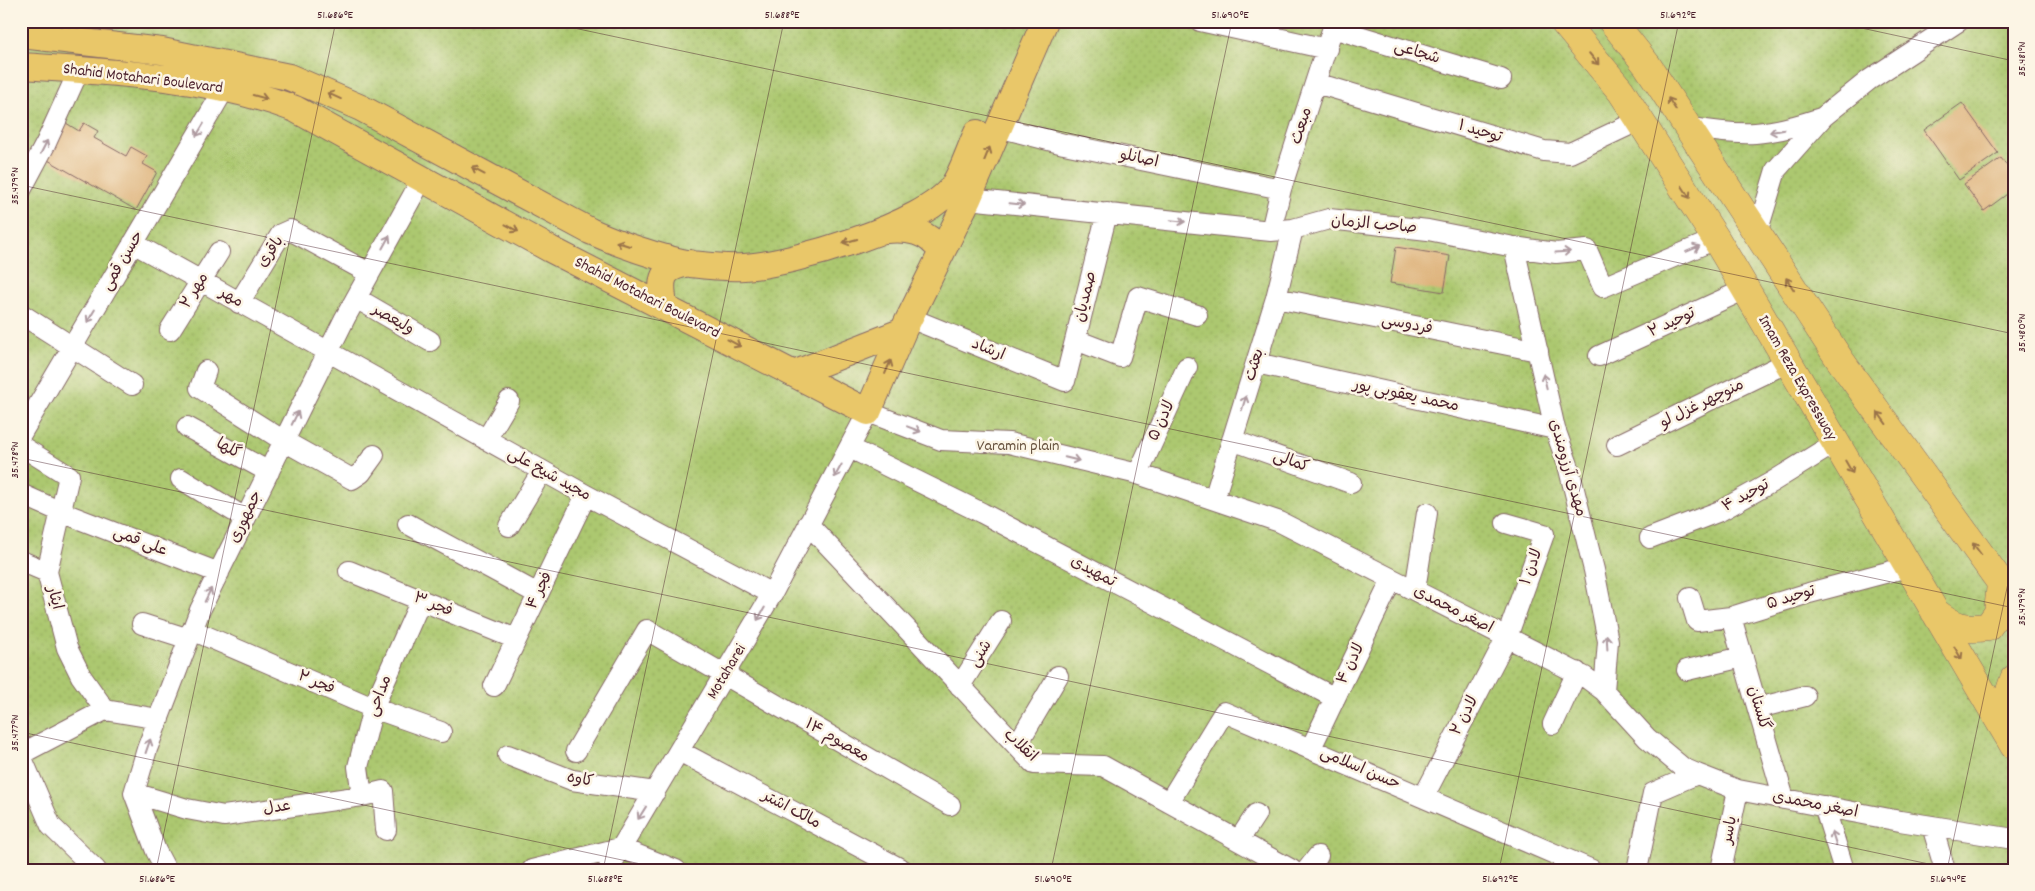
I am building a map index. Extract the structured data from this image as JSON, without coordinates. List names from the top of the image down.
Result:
{
  "streets": {
    "highway": ["Imam Reza Expressway"],
    "main road": ["Shahid Motahari Boulevard"],
    "street": [
      "شجاعی",
      "مبعث",
      "توحید ۱",
      "اصانلو",
      "صاحب الزمان",
      "باقری",
      "حسن قمی",
      "مهر ۲",
      "صمدیان",
      "مهر",
      "ولیعصر",
      "توحید ۲",
      "فردوسی",
      "ارشاد",
      "بعثت",
      "محمد یعقوبی پور",
      "منوچهر غزل لو",
      "لادن ۵",
      "گلها",
      "کمالی",
      "مهدی آرزومندی",
      "مجید شیخ علی",
      "توحید ۴",
      "جمهوری",
      "علی قمی",
      "لادن ۱",
      "تمهیدی",
      "فجر ۴",
      "ایثار",
      "توحید ۵",
      "فجر ۳",
      "اصغر محمدی",
      "شنی",
      "لادن ۴",
      "Motaharei",
      "فجر ۲",
      "مداحی",
      "گلستان",
      "لادن ۲",
      "۱۴ معصوم",
      "انقلاب",
      "حسن اسلامی",
      "کاوه",
      "عدل",
      "مالک اشتر",
      "یاسر"
    ]
  },
  "crossings": [
    ["شجاعی", "مبعث"],
    ["Shahid Motahari Boulevard", "حسن قمی"],
    ["Shahid Motahari Boulevard", "جمهوری"],
    ["Shahid Motahari Boulevard", "اصغر محمدی"],
    ["Shahid Motahari Boulevard", "Motaharei"],
    ["مبعث", "توحید ۱"],
    ["مبعث", "اصانلو"],
    ["مبعث", "صاحب الزمان"],
    ["توحید ۱", "Imam Reza Expressway"],
    ["صاحب الزمان", "صمدیان"],
    ["صاحب الزمان", "بعثت"],
    ["صاحب الزمان", "Imam Reza Expressway"],
    ["صاحب الزمان", "مهدی آرزومندی"],
    ["باقری", "مهر"],
    ["باقری", "جمهوری"],
    ["حسن قمی", "مهر"],
    ["مهر ۲", "مهر"],
    ["صمدیان", "ارشاد"],
    ["مهر", "مجید شیخ علی"],
    ["مهر", "جمهوری"],
    ["ولیعصر", "جمهوری"],
    ["توحید ۲", "Imam Reza Expressway"],
    ["فردوسی", "بعثت"],
    ["فردوسی", "مهدی آرزومندی"],
    ["بعثت", "محمد یعقوبی پور"],
    ["بعثت", "کمالی"],
    ["بعثت", "اصغر محمدی"],
    ["Imam Reza Expressway", "منوچهر غزل لو"],
    ["Imam Reza Expressway", "توحید ۴"],
    ["Imam Reza Expressway", "توحید ۵"],
    ["محمد یعقوبی پور", "مهدی آرزومندی"],
    ["لادن ۵", "اصغر محمدی"],
    ["گلها", "جمهوری"],
    ["مهدی آرزومندی", "اصغر محمدی"],
    ["مجید شیخ علی", "جمهوری"],
    ["مجید شیخ علی", "فجر ۴"],
    ["مجید شیخ علی", "Motaharei"],
    ["جمهوری", "علی قمی"],
    ["جمهوری", "فجر ۲"],
    ["جمهوری", "عدل"],
    ["علی قمی", "ایثار"],
    ["لادن ۱", "اصغر محمدی"],
    ["لادن ۱", "لادن ۲"],
    ["تمهیدی", "لادن ۴"],
    ["تمهیدی", "Motaharei"],
    ["فجر ۴", "فجر ۳"],
    ["توحید ۵", "گلستان"],
    ["فجر ۳", "مداحی"],
    ["اصغر محمدی", "لادن ۴"],
    ["اصغر محمدی", "Motaharei"],
    ["اصغر محمدی", "گلستان"],
    ["اصغر محمدی", "لادن ۲"],
    ["اصغر محمدی", "یاسر"],
    ["شنی", "انقلاب"],
    ["لادن ۴", "حسن اسلامی"],
    ["Motaharei", "۱۴ معصوم"],
    ["Motaharei", "انقلاب"],
    ["Motaharei", "کاوه"],
    ["Motaharei", "مالک اشتر"],
    ["فجر ۲", "مداحی"],
    ["مداحی", "عدل"],
    ["لادن ۲", "حسن اسلامی"],
    ["انقلاب", "حسن اسلامی"]
  ],
  "one_way": [
    "صاحب الزمان",
    "مهدی آرزومندی",
    "جمهوری",
    "Motaharei"
  ],
  "parks": ["Varamin plain"],
  "coordinates": [
    "51.686°E",
    "51.688°E",
    "51.690°E",
    "51.692°E",
    "35.481°N",
    "35.479°N",
    "35.480°N",
    "35.478°N",
    "35.477°N",
    "51.694°E"
  ]
}
